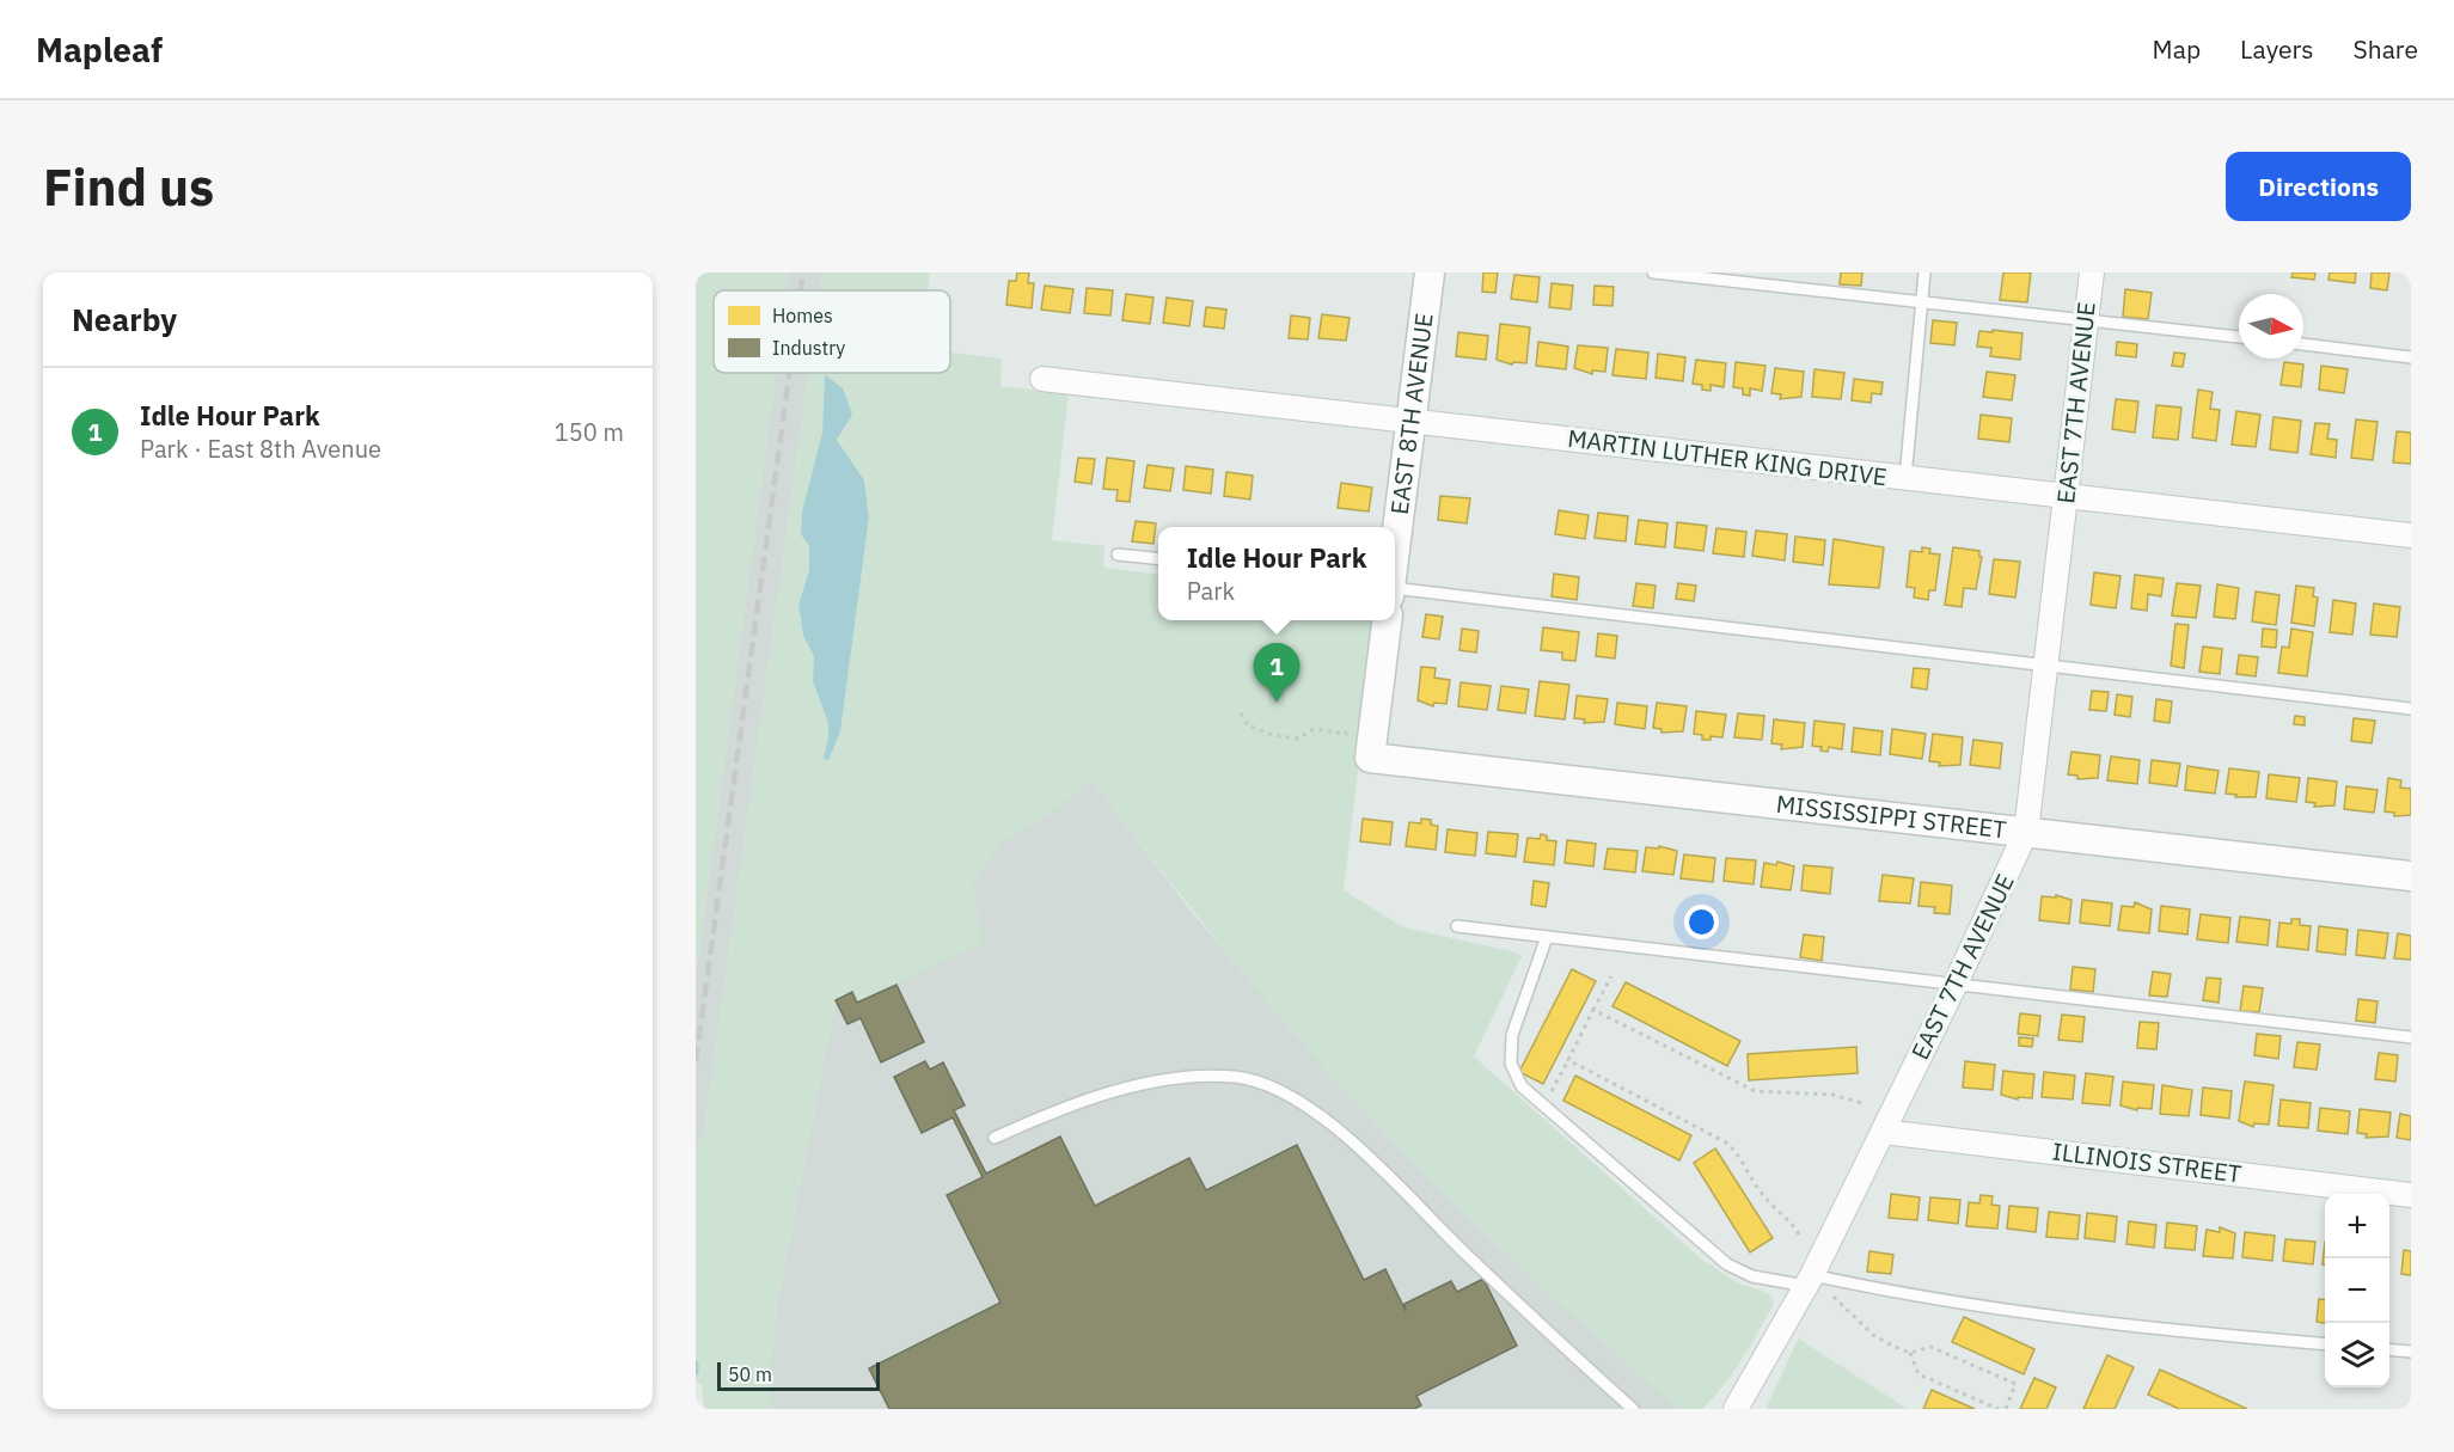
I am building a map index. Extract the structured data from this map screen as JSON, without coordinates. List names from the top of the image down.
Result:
{
  "streets": {
    "street": [
      "EAST 7TH AVENUE",
      "EAST 8TH AVENUE",
      "MARTIN LUTHER KING DRIVE",
      "MISSISSIPPI STREET",
      "ILLINOIS STREET"
    ]
  },
  "crossings": [
    ["EAST 7TH AVENUE", "MARTIN LUTHER KING DRIVE"],
    ["EAST 7TH AVENUE", "MISSISSIPPI STREET"],
    ["EAST 7TH AVENUE", "ILLINOIS STREET"],
    ["EAST 8TH AVENUE", "MARTIN LUTHER KING DRIVE"],
    ["EAST 8TH AVENUE", "MISSISSIPPI STREET"]
  ],
  "legend": ["Homes", "Industry"],
  "scale_bar": "50 m",
  "north": "right",
  "page": {
    "header": "Mapleaf",
    "nav": ["Map", "Layers", "Share"],
    "buttons": "Directions",
    "title": "Find us",
    "heading": "Nearby",
    "list": [
      {
        "mark": "1",
        "name": "Idle Hour Park",
        "note": "Park · East 8th Avenue",
        "value": "150 m"
      }
    ],
    "popup": ["Idle Hour Park", "Park"],
    "pins": "1",
    "map_buttons": ["+", "−"],
    "scale": "50 m"
  }
}
